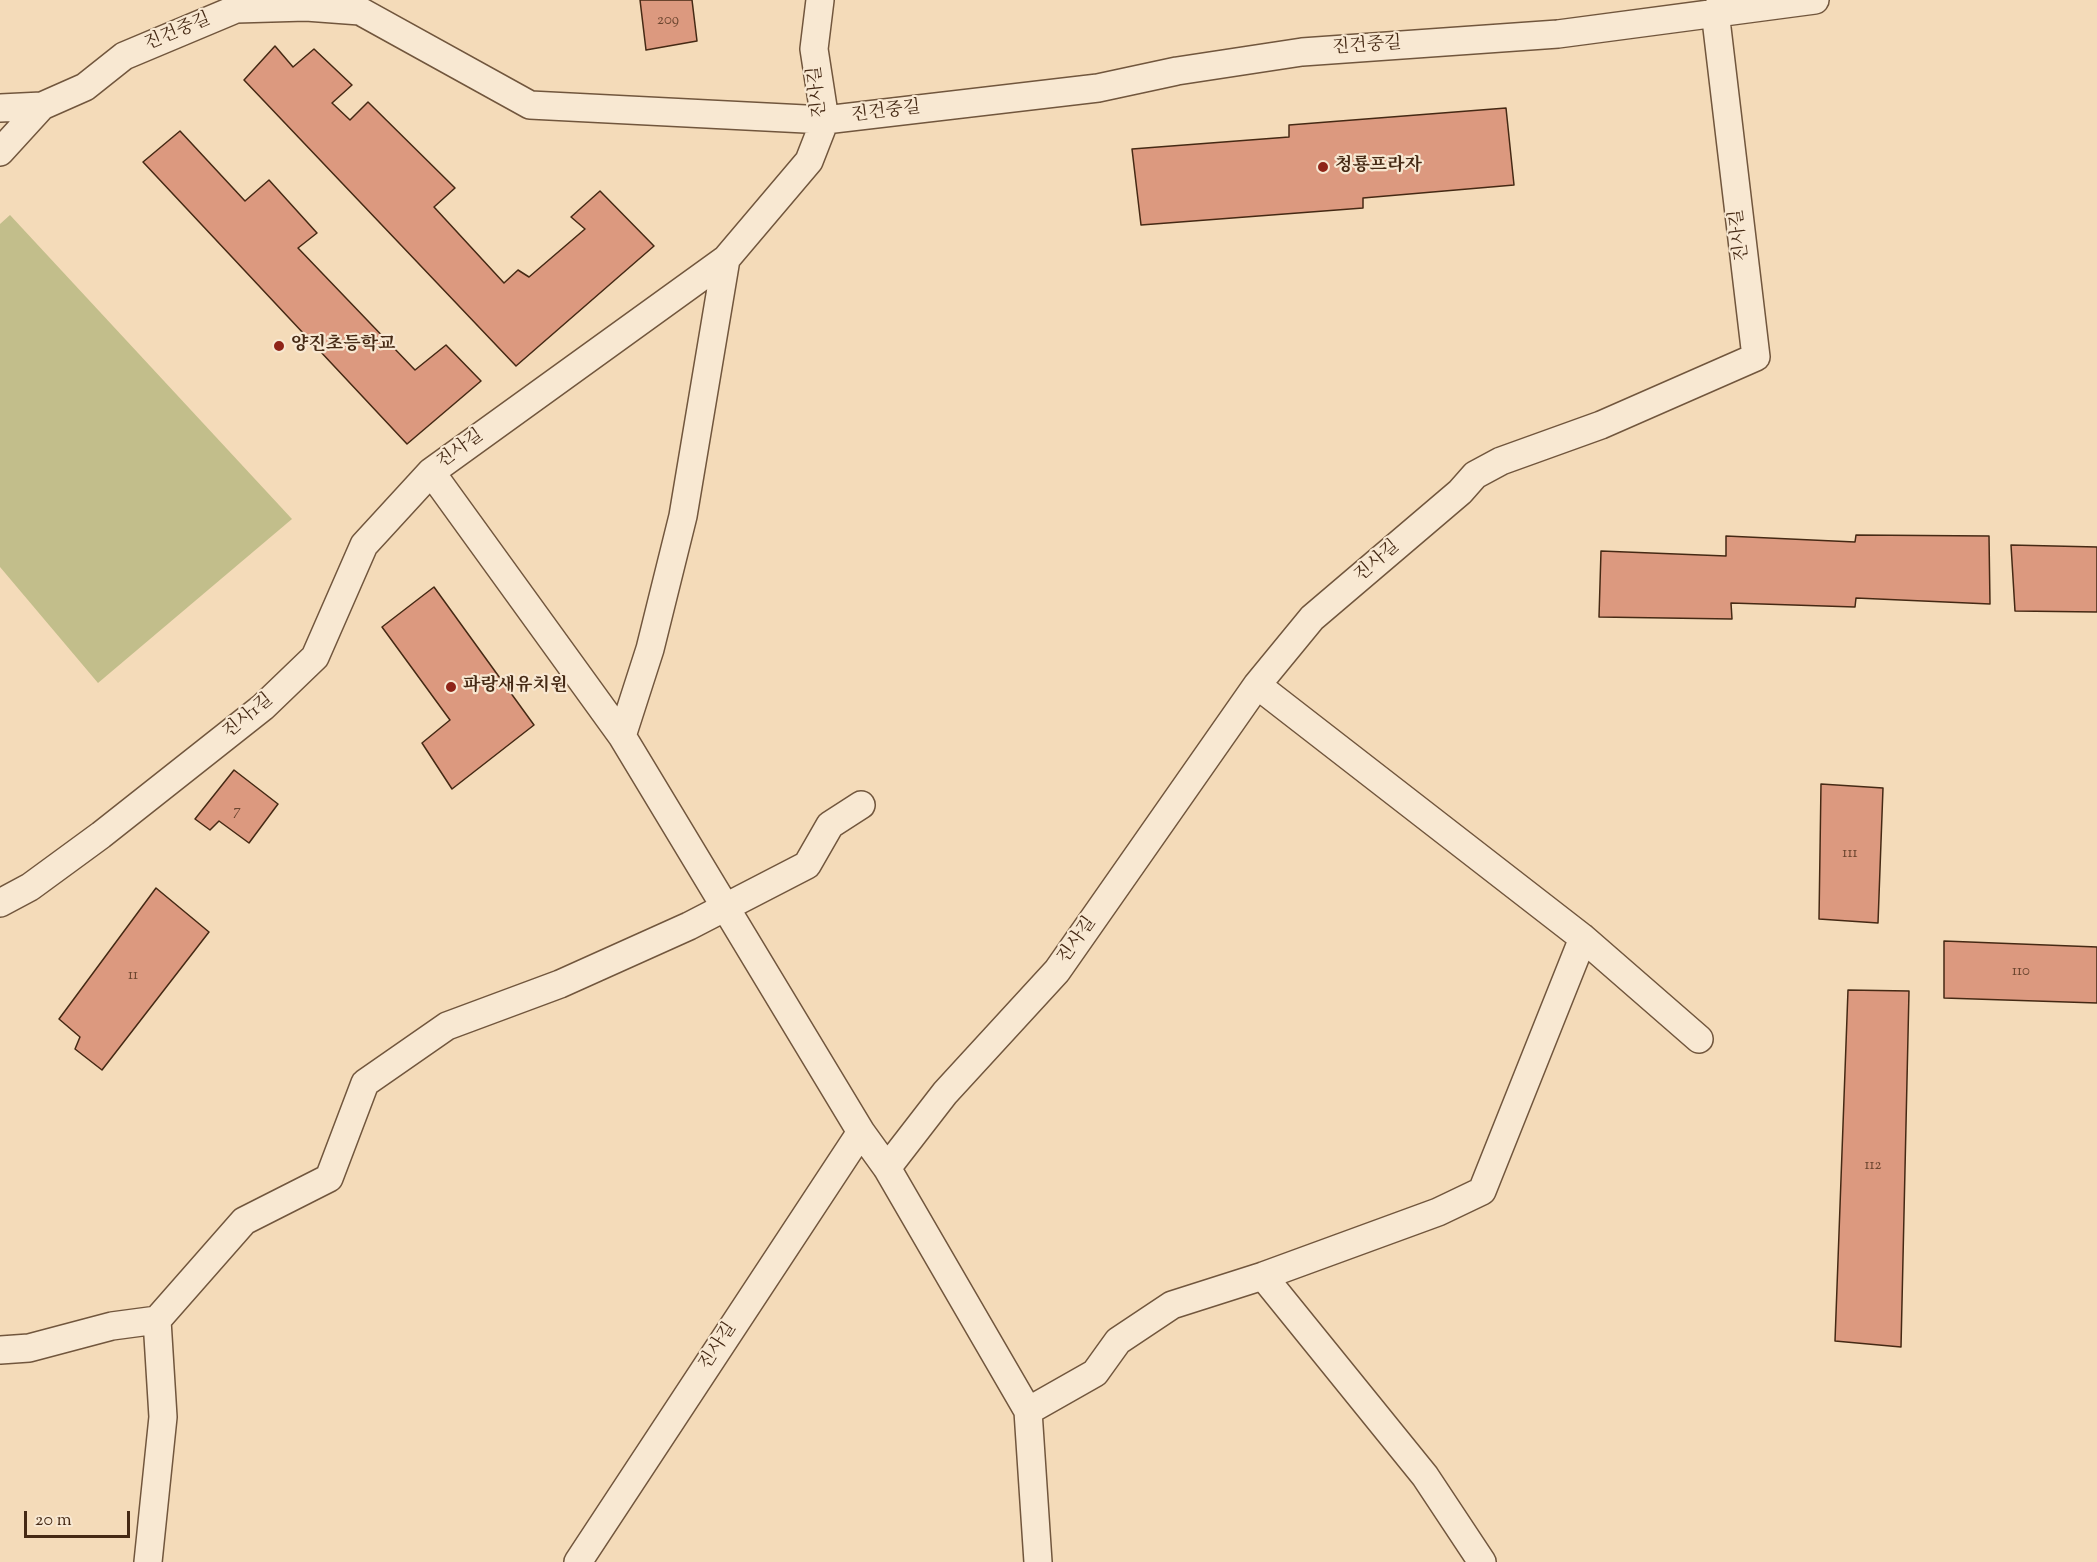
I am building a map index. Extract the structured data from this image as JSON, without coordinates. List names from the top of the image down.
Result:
{
  "streets": {
    "street": ["진건중길", "진사길", "진사1길"]
  },
  "crossings": [
    ["진건중길", "진사길"],
    ["진사길", "진사1길"]
  ],
  "places": ["청룡프라자", "양진초등학교", "파랑새유치원"],
  "house_numbers": [
    "209",
    "7",
    "111",
    "110",
    "11",
    "112"
  ],
  "scale_bar": "20 m"
}
